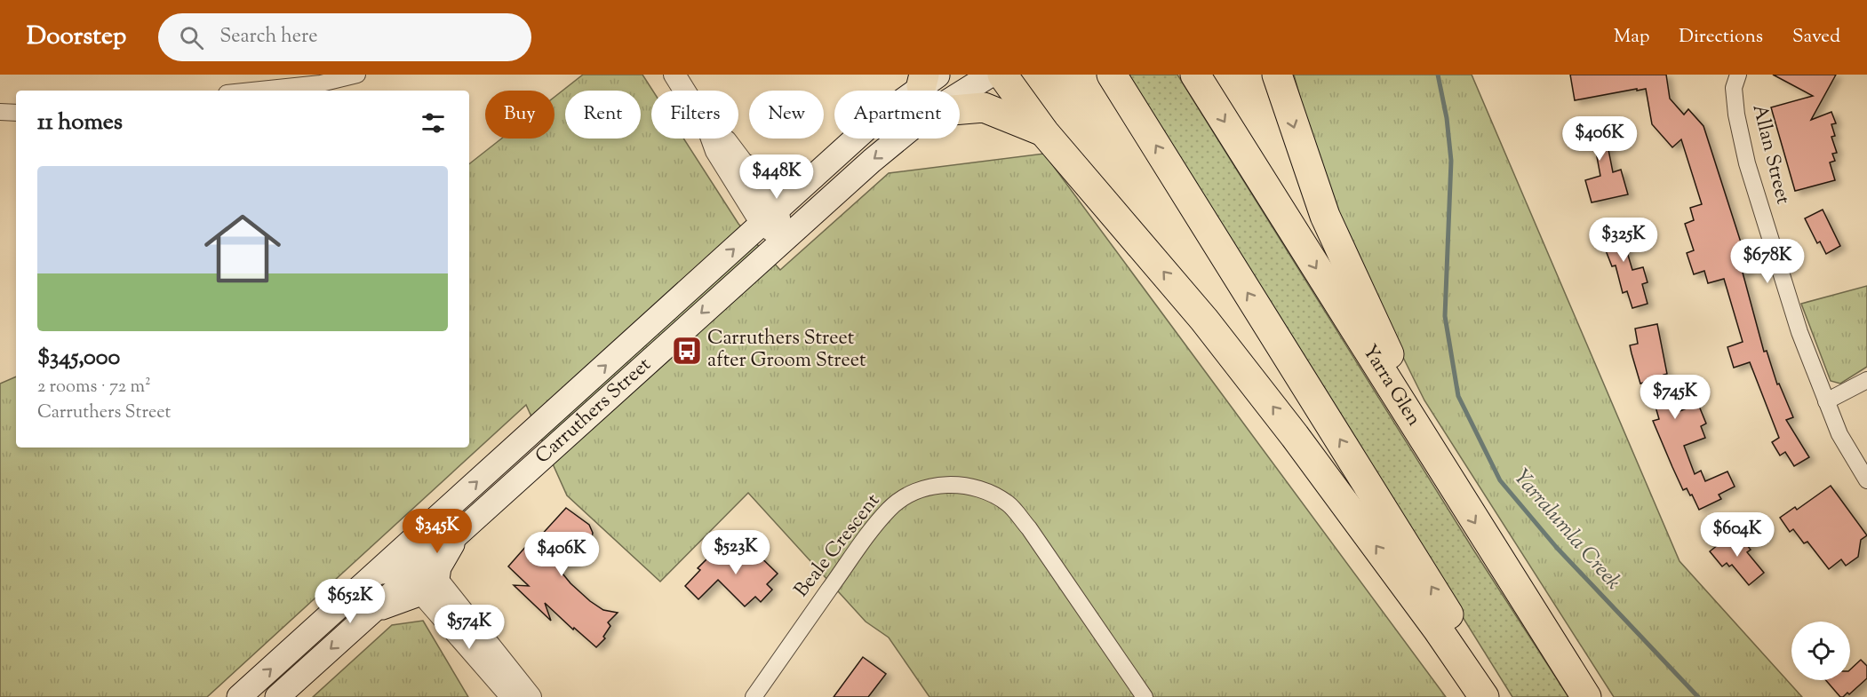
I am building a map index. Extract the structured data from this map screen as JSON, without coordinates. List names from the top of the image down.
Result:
{
  "streets": {
    "highway": ["Yarra Glen"],
    "main road": ["Carruthers Street"],
    "street": ["Allan Street", "Beale Crescent"]
  },
  "water": ["Yarralumla Creek"],
  "places": {
    "bus stop": ["Carruthers Street after Groom Street"]
  },
  "page": {
    "header": "Doorstep",
    "search": "Search here",
    "nav": ["Map", "Directions", "Saved"],
    "chip": [
      "Buy",
      "Rent",
      "Filters",
      "New",
      "Apartment"
    ],
    "heading": "11 homes",
    "price": [
      "$406K",
      "$448K",
      "$325K",
      "$678K",
      "$745K",
      "$345K",
      "$604K",
      "$523K",
      "$406K",
      "$652K",
      "$574K"
    ],
    "list": [
      {
        "name": "$345,000",
        "note": "2 rooms · 72 m² · Carruthers Street"
      }
    ]
  }
}
